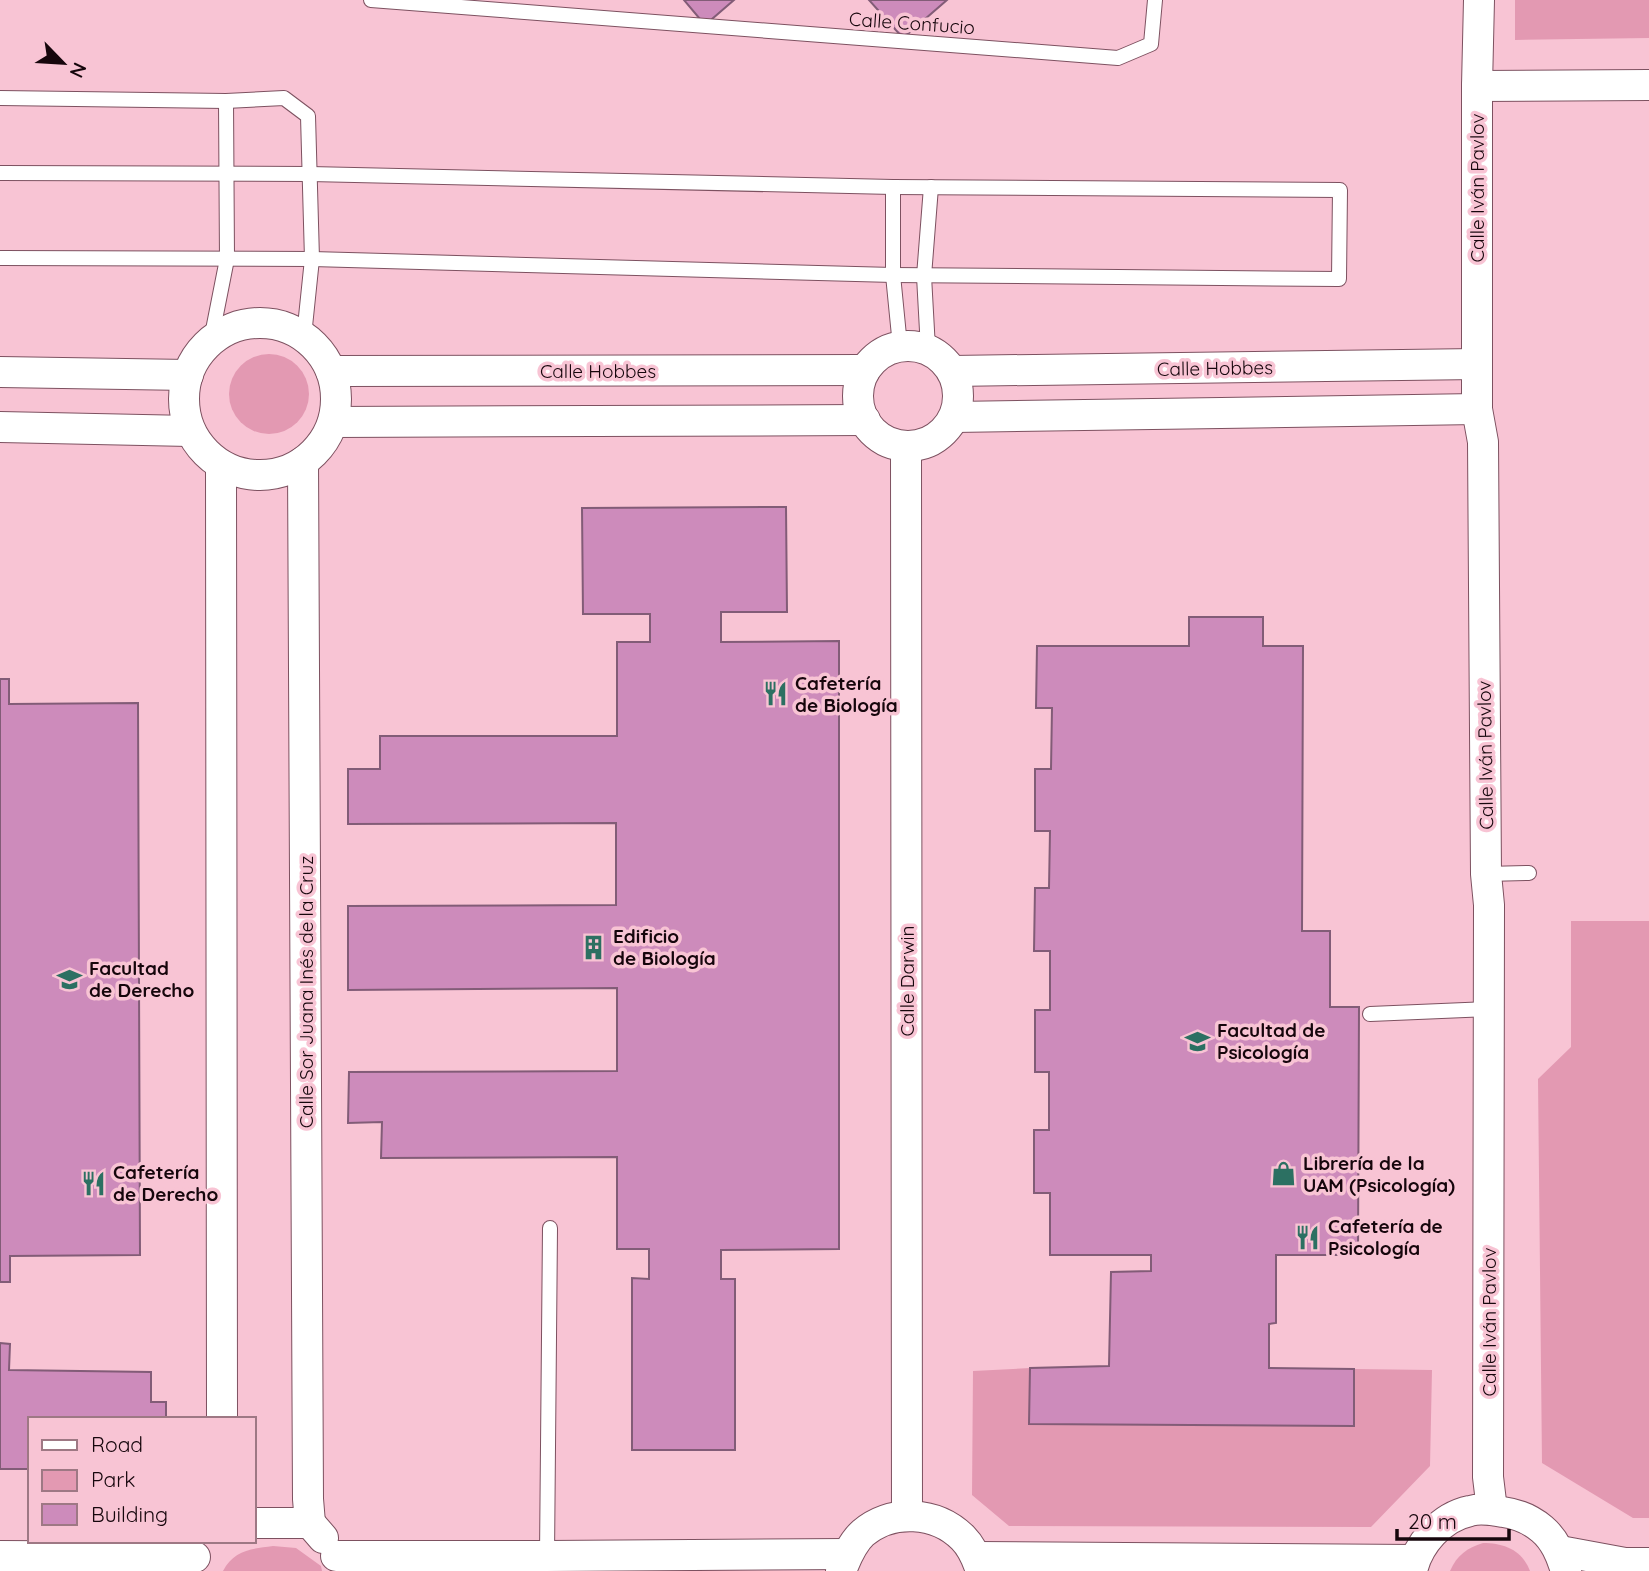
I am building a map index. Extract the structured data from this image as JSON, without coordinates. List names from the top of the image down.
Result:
{
  "streets": {
    "street": [
      "Calle Iván Pavlov",
      "Calle Hobbes",
      "Calle Darwin",
      "Calle Sor Juana Inés de la Cruz"
    ],
    "lane": ["Calle Confucio"]
  },
  "crossings": [
    ["Calle Iván Pavlov", "Calle Hobbes"],
    ["Calle Hobbes", "Calle Darwin"],
    ["Calle Hobbes", "Calle Sor Juana Inés de la Cruz"]
  ],
  "places": {
    "restaurant": ["Cafetería de Biología", "Cafetería de Derecho", "Cafetería de Psicología"],
    "building": ["Edificio de Biología"],
    "school or university": ["Facultad de Derecho", "Facultad de Psicología"],
    "shop": ["Librería de la UAM (Psicología)"]
  },
  "legend": ["Road", "Park", "Building"],
  "scale_bar": "20 m",
  "north": "bottom right"
}
